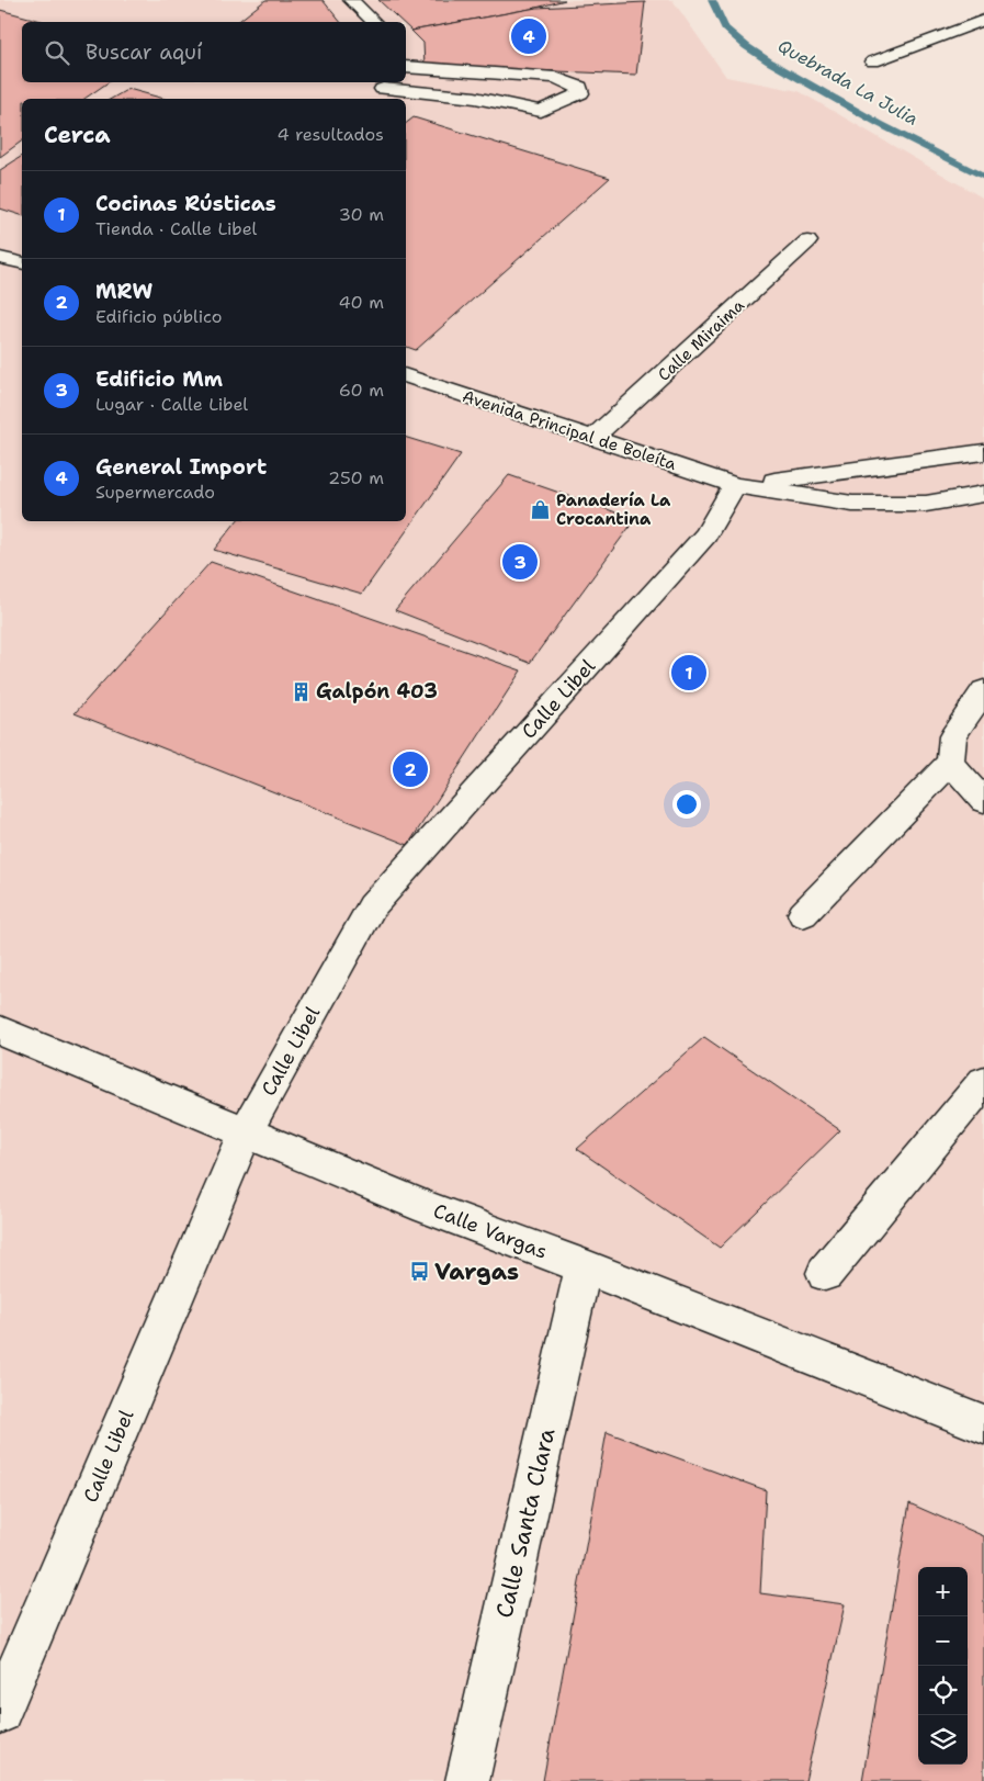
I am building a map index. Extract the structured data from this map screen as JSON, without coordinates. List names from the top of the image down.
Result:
{
  "streets": {
    "street": [
      "Calle Miraima",
      "Avenida Principal de Boleíta",
      "Calle Libel",
      "Calle Vargas",
      "Calle Santa Clara"
    ]
  },
  "crossings": [
    ["Calle Miraima", "Avenida Principal de Boleíta"],
    ["Avenida Principal de Boleíta", "Calle Libel"],
    ["Calle Libel", "Calle Vargas"],
    ["Calle Vargas", "Calle Santa Clara"]
  ],
  "water": ["Quebrada La Julia"],
  "places": {
    "shop": ["Panadería La Crocantina"],
    "building": ["Galpón 403"],
    "bus stop": ["Vargas"]
  },
  "page": {
    "pins": [
      "4",
      "3",
      "1",
      "2"
    ],
    "search": "Buscar aquí",
    "heading": ["Cerca", "4 resultados"],
    "list": [
      {
        "mark": "1",
        "name": "Cocinas Rústicas",
        "note": "Tienda · Calle Libel",
        "value": "30 m"
      },
      {
        "mark": "2",
        "name": "MRW",
        "note": "Edificio público",
        "value": "40 m"
      },
      {
        "mark": "3",
        "name": "Edificio Mm",
        "note": "Lugar · Calle Libel",
        "value": "60 m"
      },
      {
        "mark": "4",
        "name": "General Import",
        "note": "Supermercado",
        "value": "250 m"
      }
    ],
    "map_buttons": ["+", "−"]
  }
}
